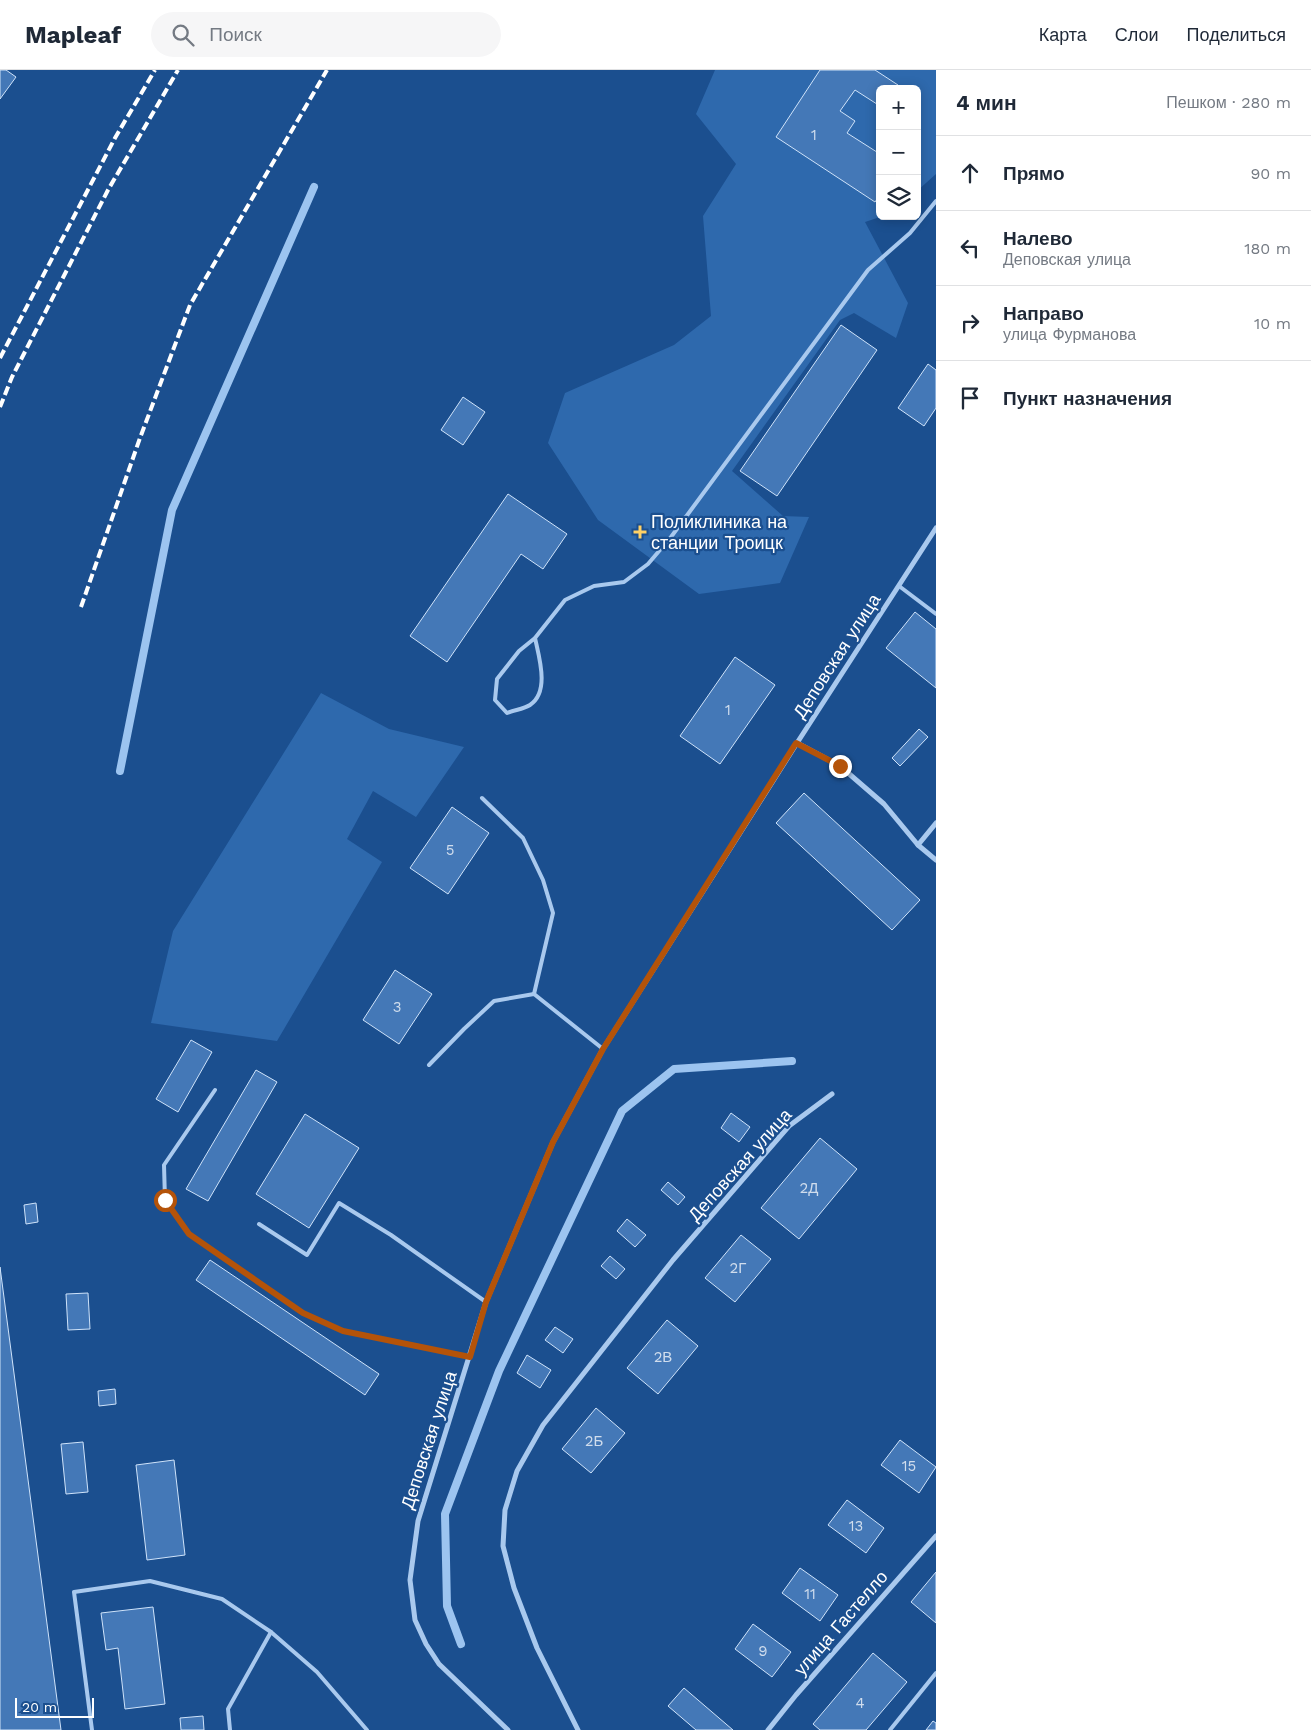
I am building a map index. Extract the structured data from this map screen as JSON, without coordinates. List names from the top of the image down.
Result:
{
  "streets": {
    "street": ["Деповская улица", "улица Гастелло"]
  },
  "places": {
    "health": ["Поликлиника на станции Троицк"]
  },
  "house_numbers": [
    "1",
    "1",
    "5",
    "3",
    "2Д",
    "2Г",
    "2В",
    "2Б",
    "15",
    "13",
    "11",
    "9",
    "4"
  ],
  "scale_bar": "20 m",
  "page": {
    "header": "Mapleaf",
    "search": "Поиск",
    "nav": ["Карта", "Слои", "Поделиться"],
    "heading": ["4 мин", "Пешком · 280 m"],
    "map_buttons": ["+", "−"],
    "list": [
      ["Прямо", "90 m"],
      ["Налево", "Деповская улица", "180 m"],
      ["Направо", "улица Фурманова", "10 m"],
      "Пункт назначения"
    ],
    "scale": "20 m"
  }
}
